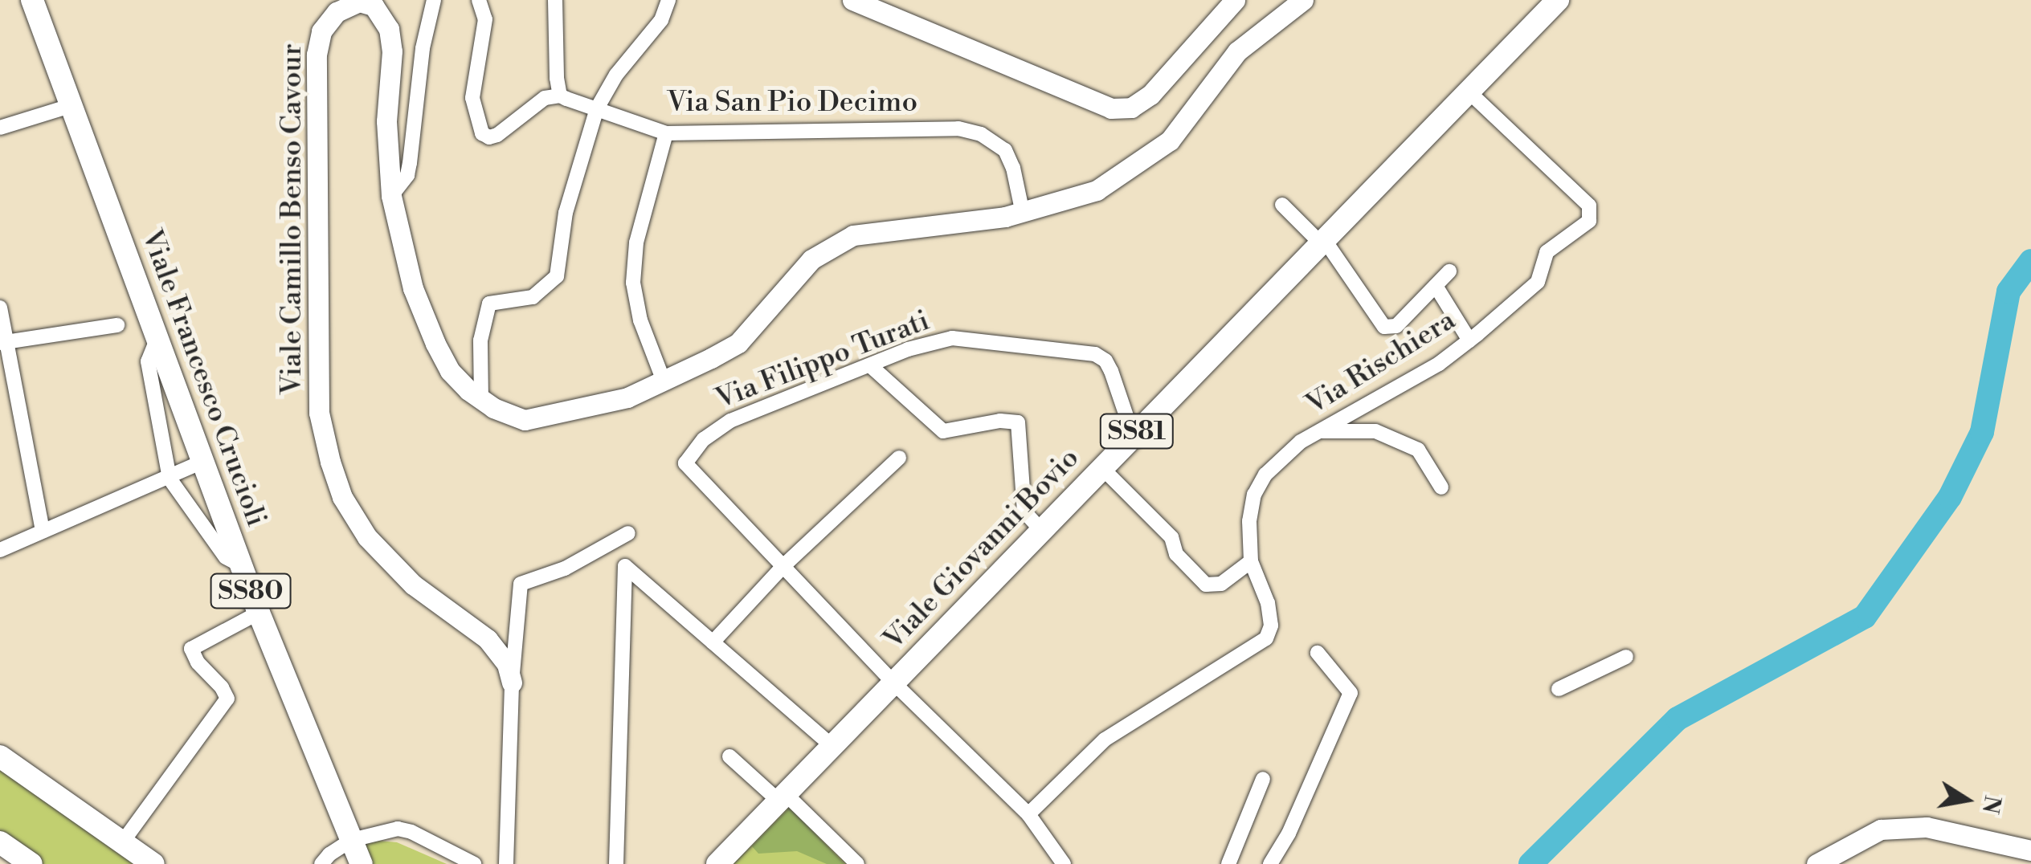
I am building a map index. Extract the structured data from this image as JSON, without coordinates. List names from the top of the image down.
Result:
{
  "streets": {
    "main road": [
      "Viale Francesco Crucioli",
      "SS81",
      "Viale Giovanni Bovio",
      "SS80"
    ],
    "street": [
      "Via San Pio Decimo",
      "Viale Camillo Benso Cavour",
      "Via Filippo Turati",
      "Via Rischiera"
    ]
  },
  "crossings": [
    ["Via San Pio Decimo", "Viale Camillo Benso Cavour"],
    ["Via Filippo Turati", "Viale Giovanni Bovio"],
    ["Via Rischiera", "Viale Giovanni Bovio"]
  ],
  "north": "right"
}
